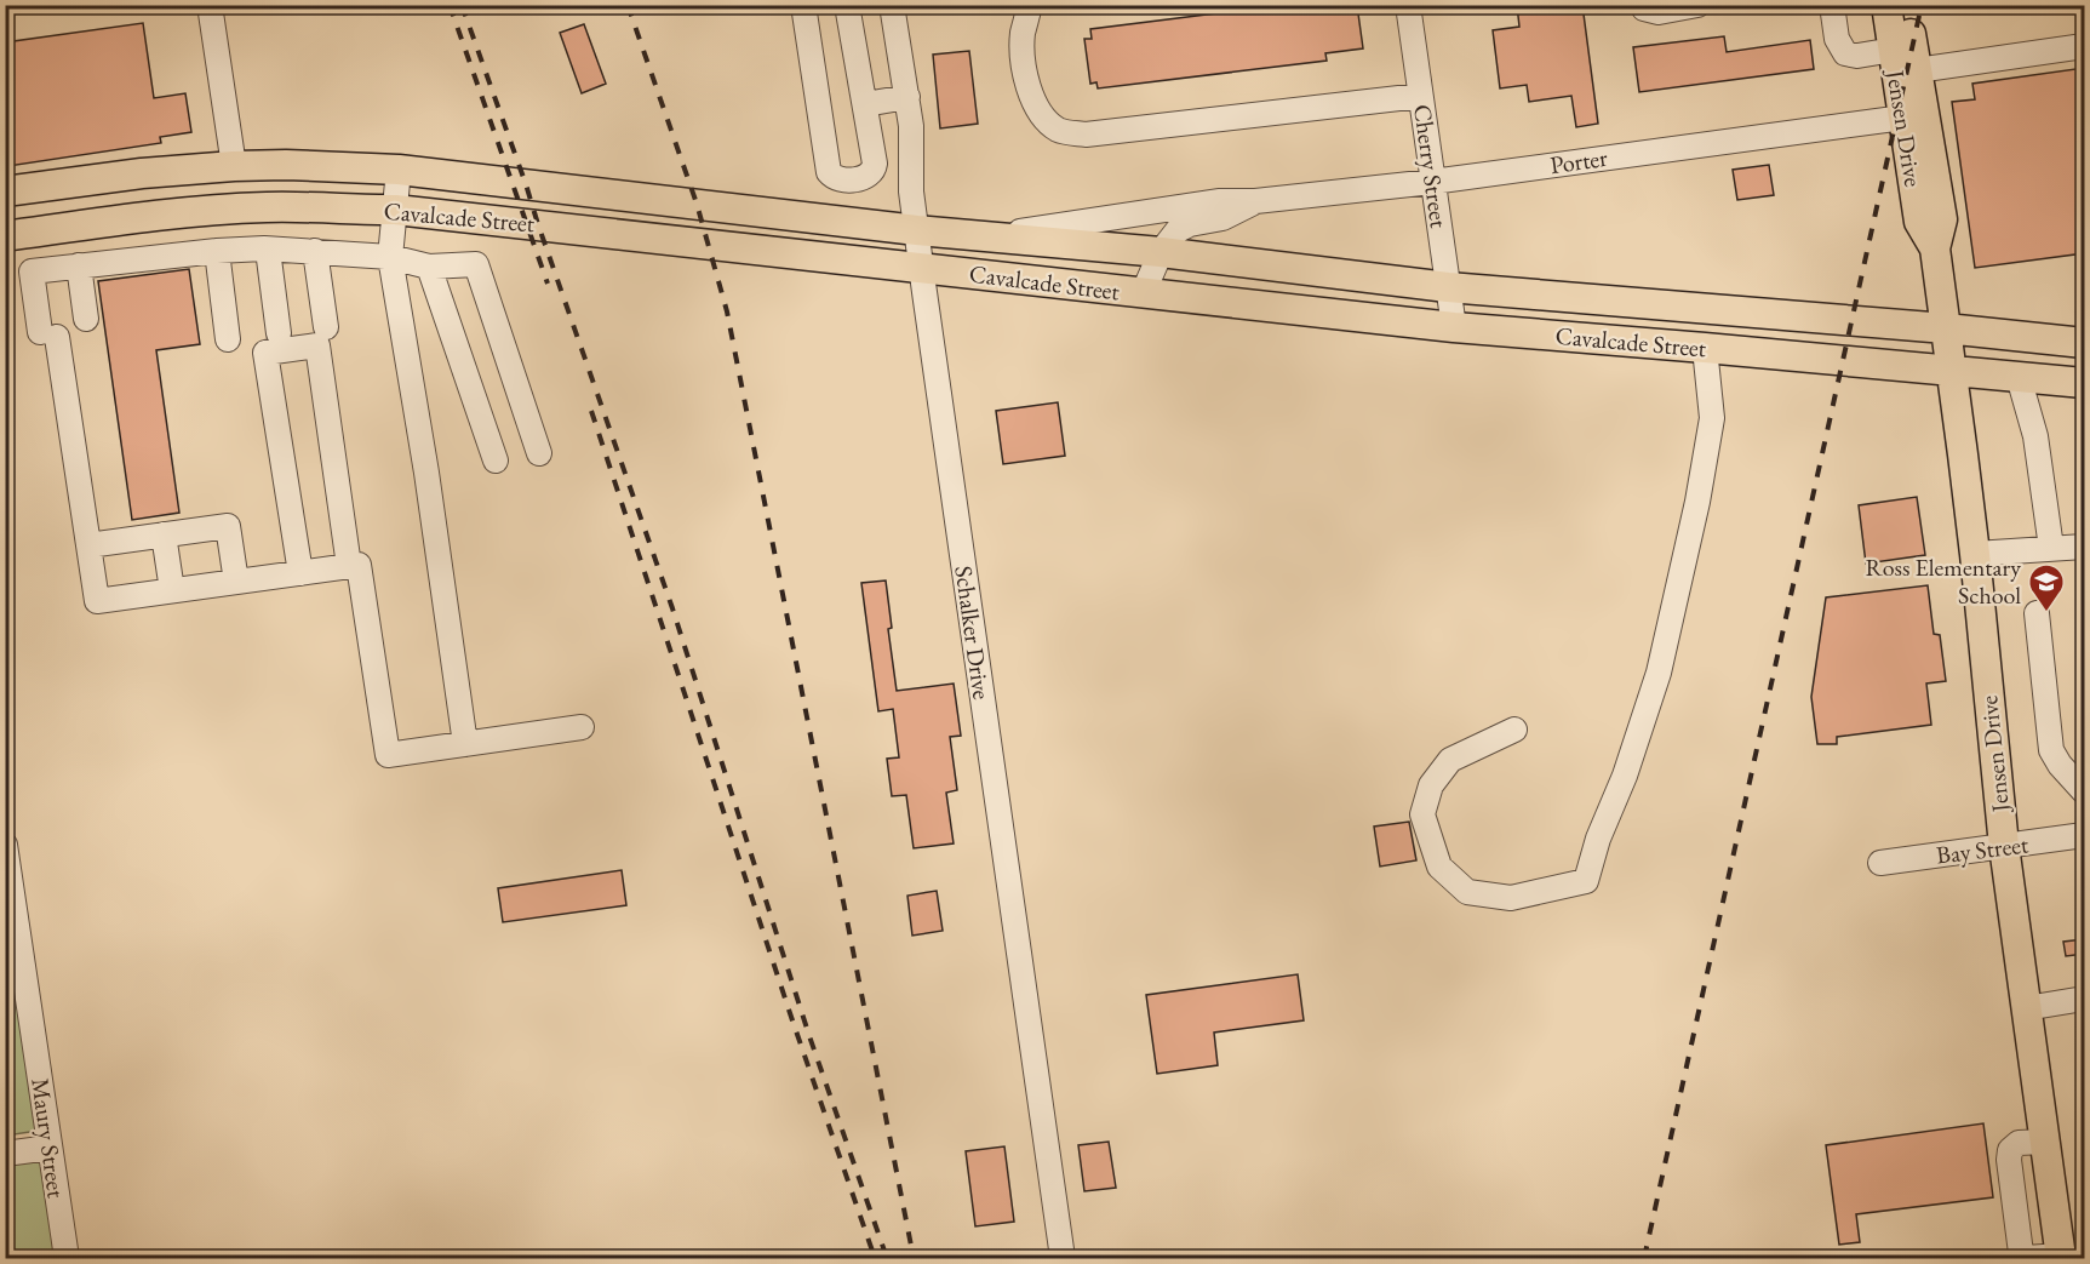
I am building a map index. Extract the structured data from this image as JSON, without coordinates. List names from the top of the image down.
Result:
{
  "streets": {
    "main road": ["Jensen Drive", "Cavalcade Street"],
    "street": [
      "Porter",
      "Cherry Street",
      "Schalker Drive",
      "Bay Street",
      "Maury Street"
    ]
  },
  "crossings": [
    ["Jensen Drive", "Porter"],
    ["Jensen Drive", "Cavalcade Street"],
    ["Jensen Drive", "Bay Street"],
    ["Porter", "Cherry Street"],
    ["Porter", "Cavalcade Street"],
    ["Cherry Street", "Cavalcade Street"],
    ["Cavalcade Street", "Schalker Drive"]
  ],
  "places": {
    "school or university": ["Ross Elementary School"]
  }
}
